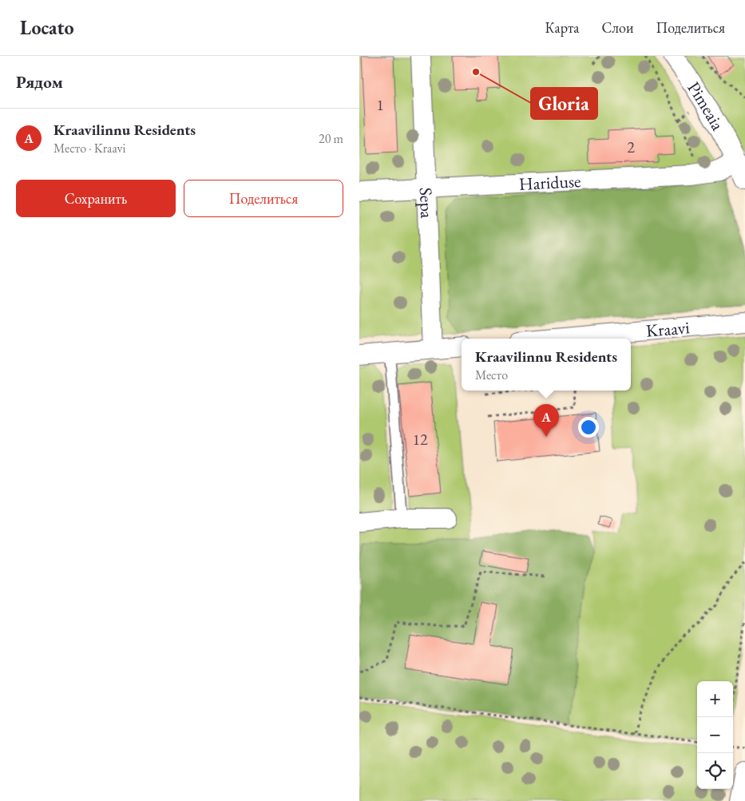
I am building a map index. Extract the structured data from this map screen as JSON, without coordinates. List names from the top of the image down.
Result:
{
  "streets": {
    "street": [
      "Pimeaia",
      "Hariduse",
      "Sepa",
      "Kraavi"
    ]
  },
  "crossings": [
    ["Pimeaia", "Hariduse"],
    ["Hariduse", "Sepa"]
  ],
  "places": ["Gloria"],
  "house_numbers": ["1", "2", "12"],
  "page": {
    "header": "Locato",
    "nav": ["Карта", "Слои", "Поделиться"],
    "heading": "Рядом",
    "list": [
      {
        "mark": "A",
        "name": "Kraavilinnu Residents",
        "note": "Место · Kraavi",
        "value": "20 m"
      }
    ],
    "buttons": ["Сохранить", "Поделиться"],
    "popup": ["Kraavilinnu Residents", "Место"],
    "pins": "A",
    "map_buttons": ["+", "−"]
  }
}
